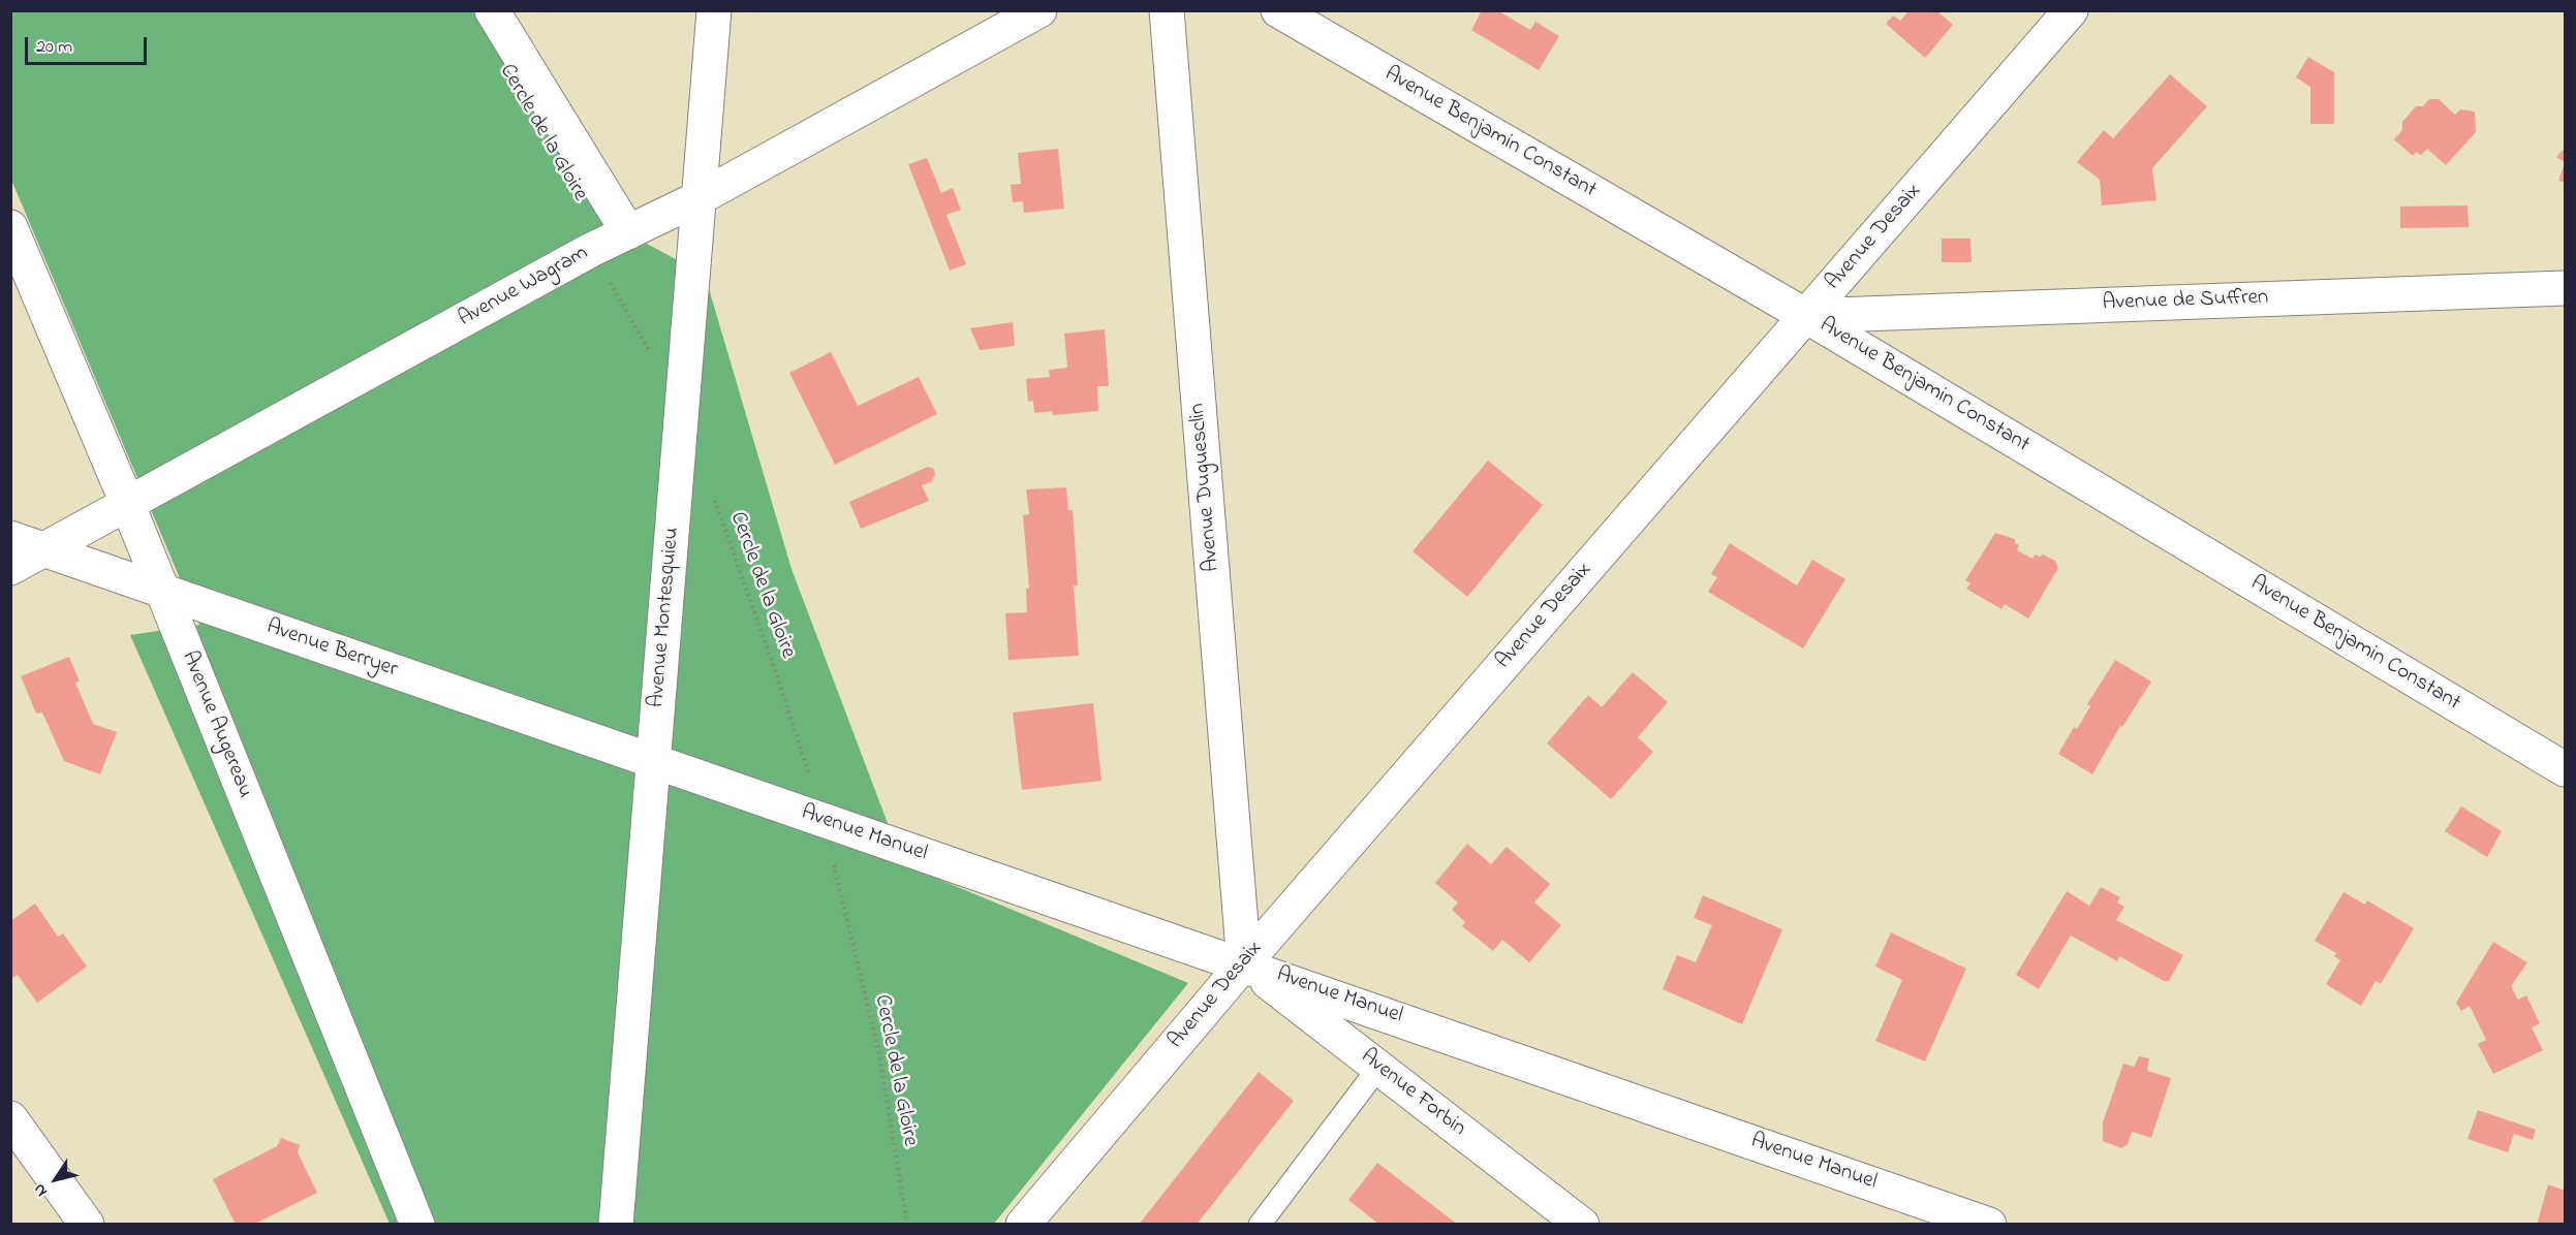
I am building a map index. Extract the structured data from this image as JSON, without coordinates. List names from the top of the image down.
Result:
{
  "streets": {
    "street": [
      "Avenue Benjamin Constant",
      "Avenue Desaix",
      "Avenue Wagram",
      "Avenue de Suffren",
      "Avenue Duguesclin",
      "Avenue Montesquieu",
      "Avenue Berryer",
      "Avenue Augereau",
      "Avenue Manuel",
      "Avenue Forbin"
    ],
    "path": ["Cercle de la Gloire"]
  },
  "crossings": [
    ["Cercle de la Gloire", "Avenue Manuel"],
    ["Avenue Benjamin Constant", "Avenue Desaix"],
    ["Avenue Benjamin Constant", "Avenue de Suffren"],
    ["Avenue Desaix", "Avenue de Suffren"],
    ["Avenue Desaix", "Avenue Duguesclin"],
    ["Avenue Desaix", "Avenue Manuel"],
    ["Avenue Desaix", "Avenue Forbin"],
    ["Avenue Wagram", "Avenue Montesquieu"],
    ["Avenue Wagram", "Avenue Berryer"],
    ["Avenue Wagram", "Avenue Augereau"],
    ["Avenue Duguesclin", "Avenue Manuel"],
    ["Avenue Duguesclin", "Avenue Forbin"],
    ["Avenue Montesquieu", "Avenue Berryer"],
    ["Avenue Montesquieu", "Avenue Manuel"],
    ["Avenue Berryer", "Avenue Augereau"],
    ["Avenue Berryer", "Avenue Manuel"],
    ["Avenue Manuel", "Avenue Forbin"]
  ],
  "scale_bar": "20 m",
  "north": "bottom left"
}
